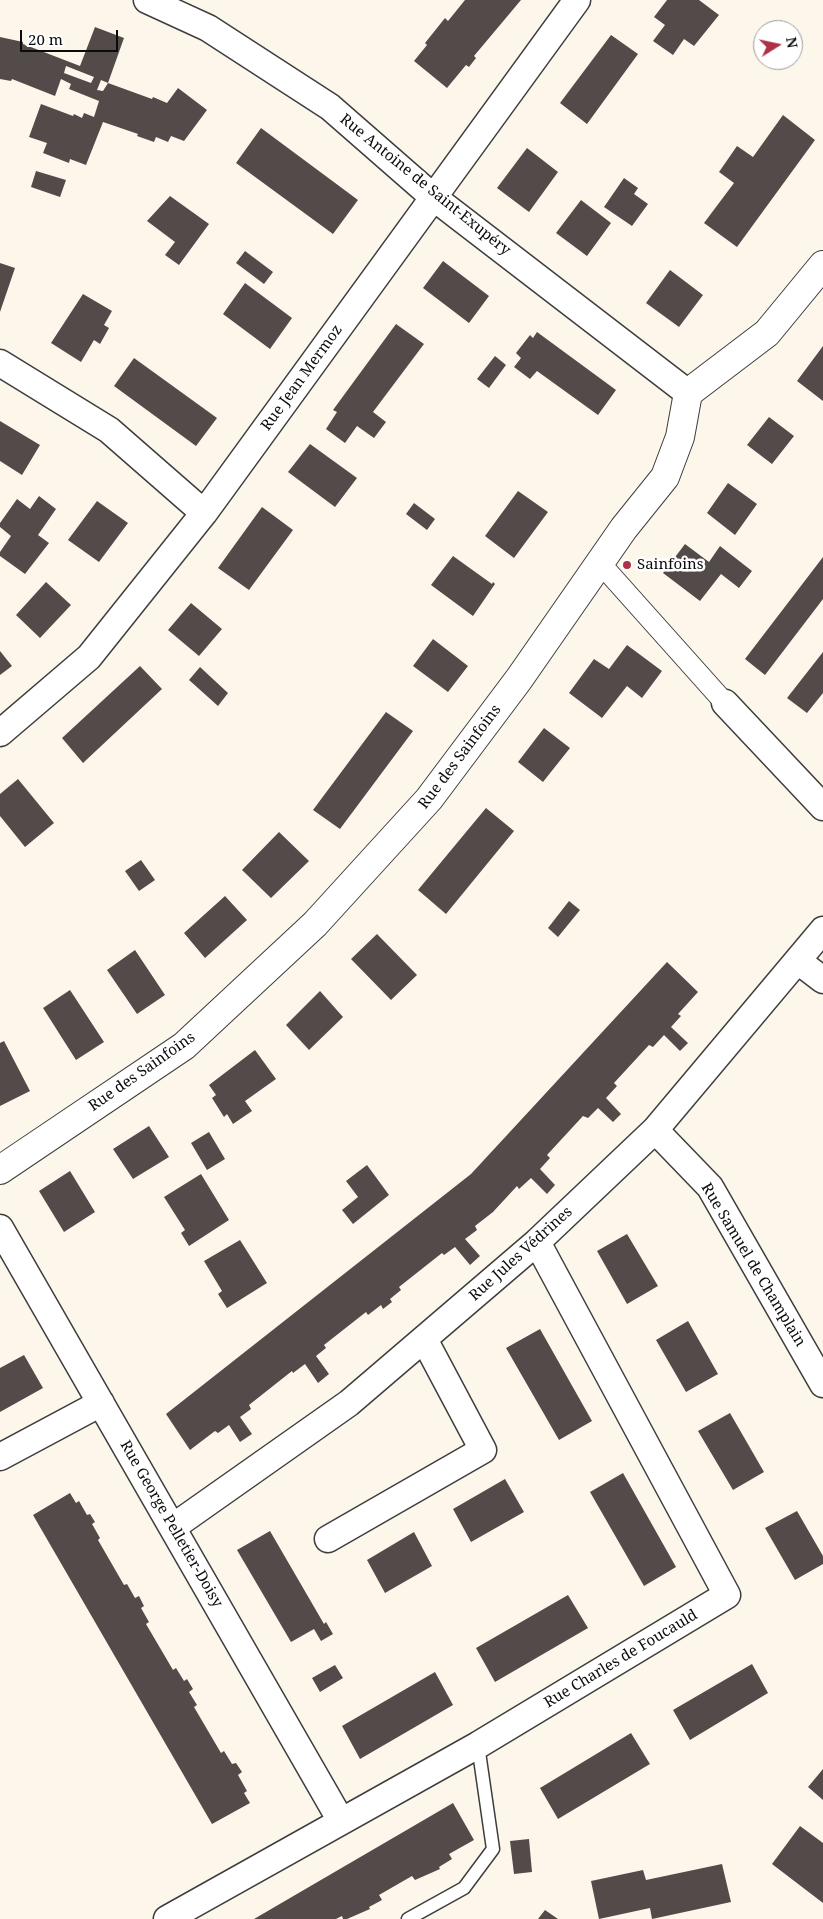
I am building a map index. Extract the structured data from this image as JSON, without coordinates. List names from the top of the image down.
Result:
{
  "streets": {
    "street": [
      "Rue Antoine de Saint-Exupéry",
      "Rue Jean Mermoz",
      "Rue des Sainfoins",
      "Rue Jules Védrines",
      "Rue Samuel de Champlain",
      "Rue George Pelletier-Doisy",
      "Rue Charles de Foucauld"
    ]
  },
  "crossings": [
    ["Rue Antoine de Saint-Exupéry", "Rue Jean Mermoz"],
    ["Rue Antoine de Saint-Exupéry", "Rue des Sainfoins"],
    ["Rue Jules Védrines", "Rue Samuel de Champlain"],
    ["Rue Jules Védrines", "Rue George Pelletier-Doisy"],
    ["Rue Jules Védrines", "Rue Charles de Foucauld"],
    ["Rue George Pelletier-Doisy", "Rue Charles de Foucauld"]
  ],
  "places": ["Sainfoins"],
  "scale_bar": "20 m",
  "north": "right"
}
